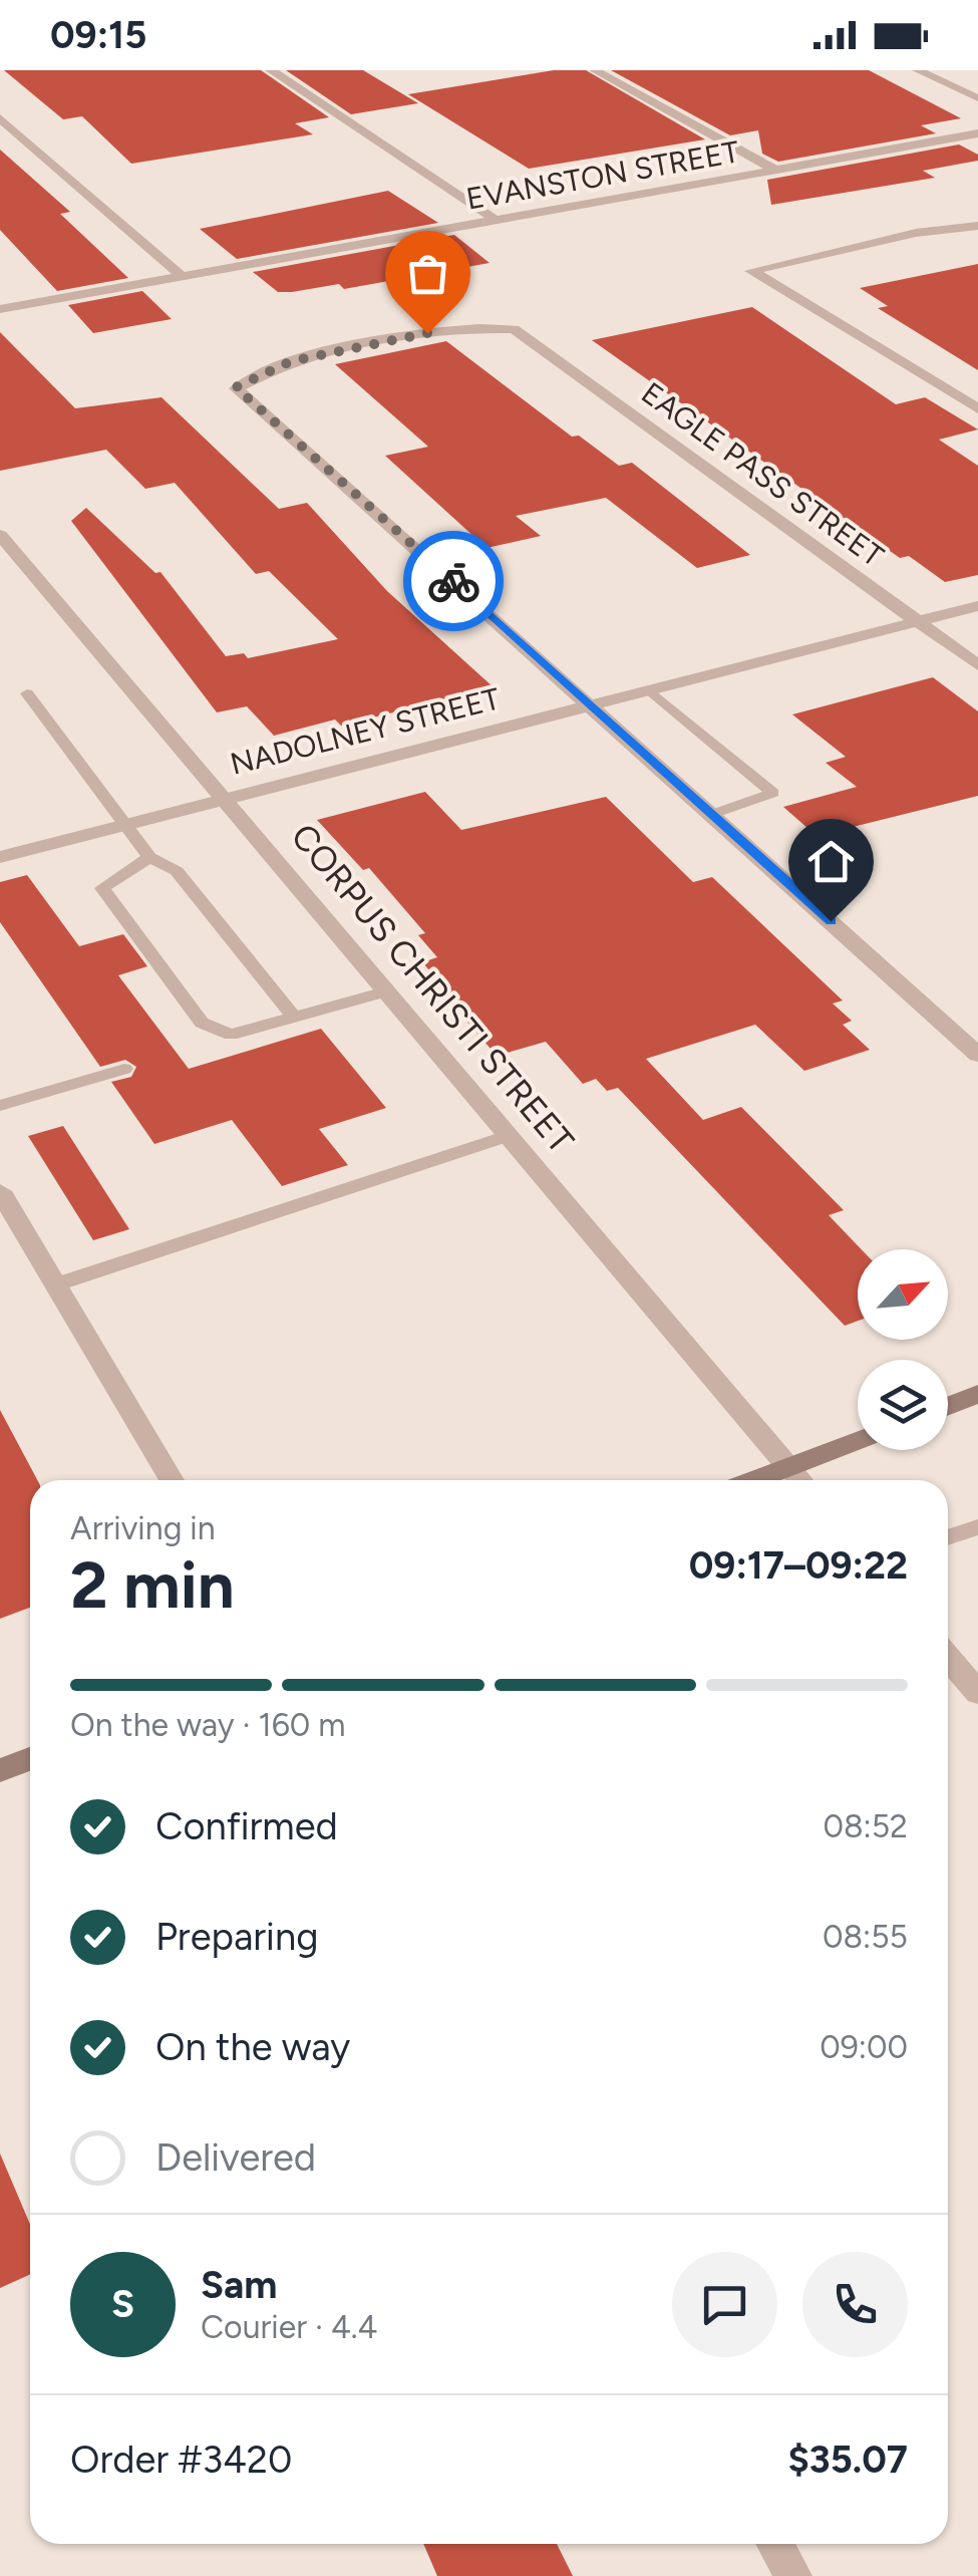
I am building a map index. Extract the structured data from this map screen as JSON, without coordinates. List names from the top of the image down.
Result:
{
  "streets": {
    "street": [
      "EVANSTON STREET",
      "EAGLE PASS STREET",
      "NADOLNEY STREET",
      "CORPUS CHRISTI STREET"
    ]
  },
  "crossings": [
    ["EAGLE PASS STREET", "NADOLNEY STREET"],
    ["NADOLNEY STREET", "CORPUS CHRISTI STREET"]
  ],
  "north": "top right",
  "page": {
    "status": "09:15",
    "heading": ["2 min", "Arriving in", "09:17–09:22"],
    "panel": [
      "Sam",
      "Courier · 4.4",
      "Order #3420",
      "$35.07"
    ],
    "bar": "On the way · 160 m",
    "list": [
      ["Confirmed", "08:52"],
      ["Preparing", "08:55"],
      ["On the way", "09:00"],
      "Delivered"
    ],
    "round": "S"
  }
}
